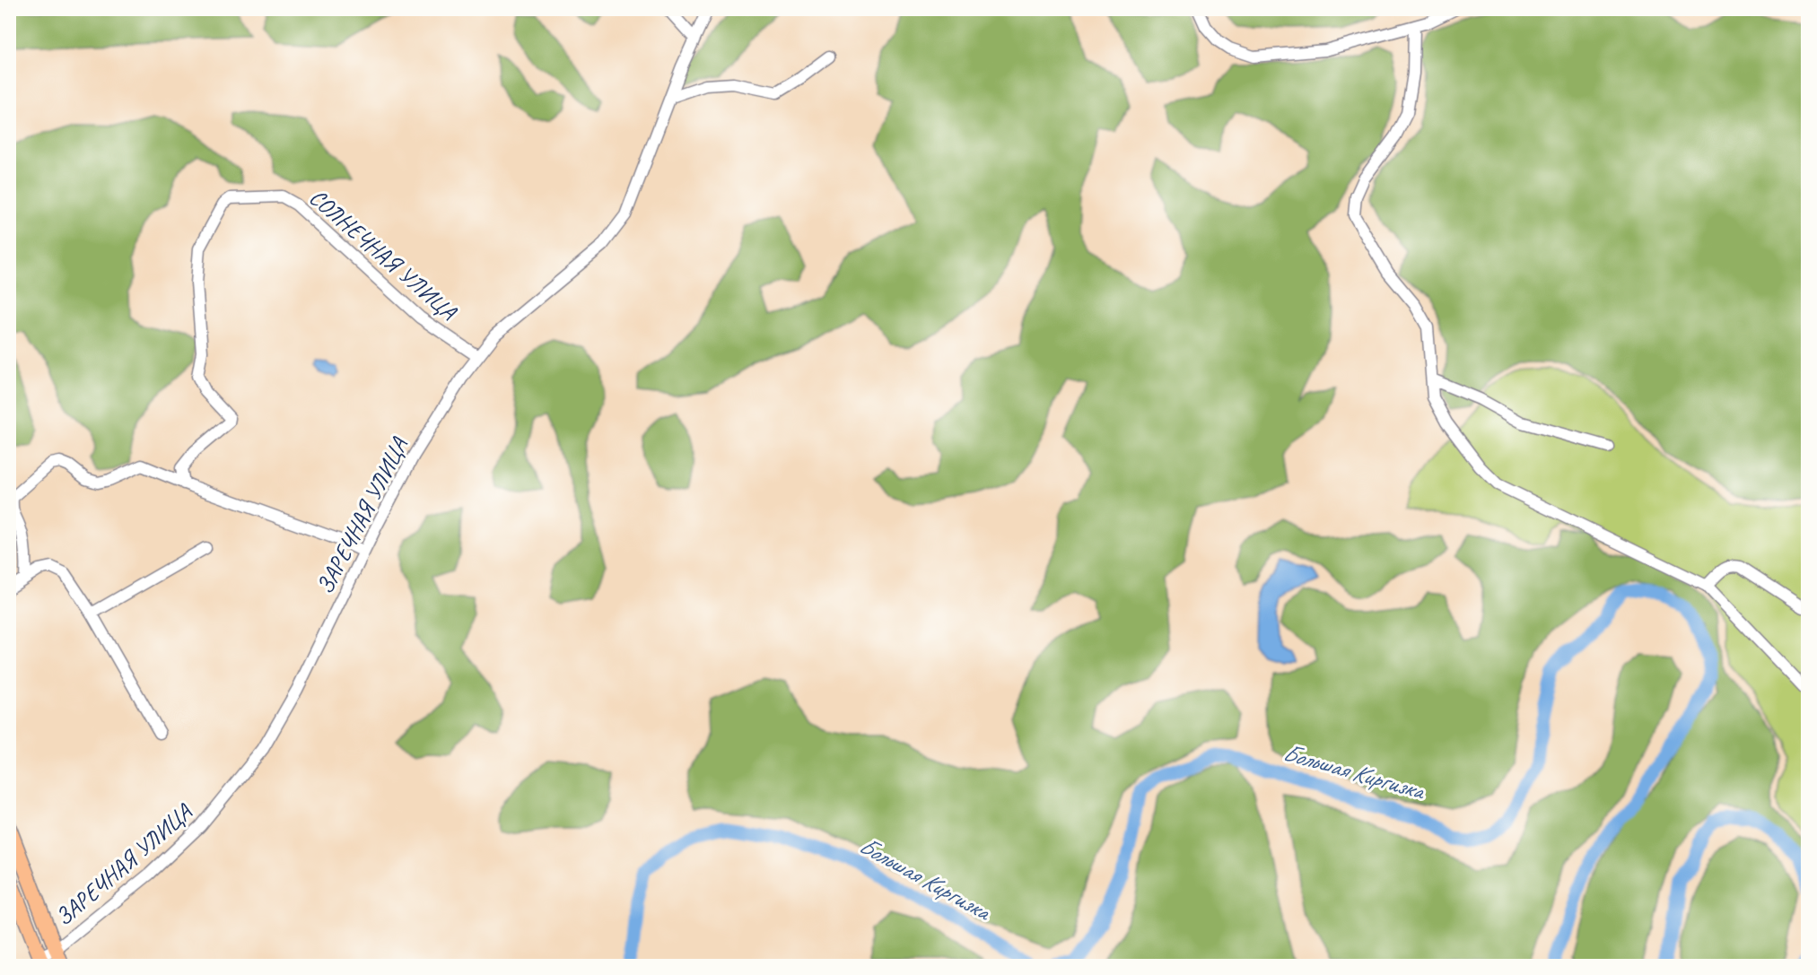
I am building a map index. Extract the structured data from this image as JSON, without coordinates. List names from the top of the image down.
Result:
{
  "streets": {
    "street": ["СОЛНЕЧНАЯ УЛИЦА", "ЗАРЕЧНАЯ УЛИЦА"]
  },
  "crossings": [
    ["СОЛНЕЧНАЯ УЛИЦА", "ЗАРЕЧНАЯ УЛИЦА"]
  ],
  "water": ["Большая Киргизка"]
}
